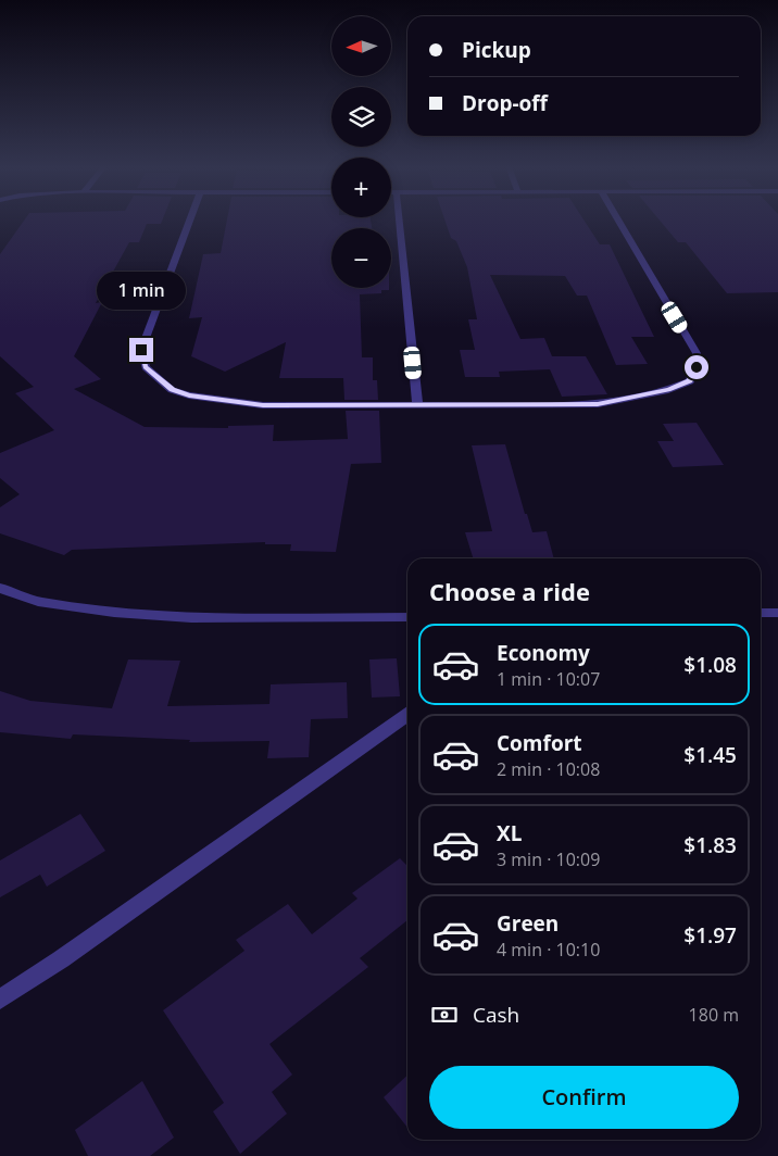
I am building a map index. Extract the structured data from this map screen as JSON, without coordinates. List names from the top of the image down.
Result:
{
  "north": "left",
  "page": {
    "map_buttons": ["+", "−"],
    "banner": ["Pickup", "Drop-off"],
    "bubble": "1 min",
    "heading": "Choose a ride",
    "list": [
      {
        "name": "Economy",
        "note": "1 min · 10:07",
        "value": "$1.08"
      },
      {
        "name": "Comfort",
        "note": "2 min · 10:08",
        "value": "$1.45"
      },
      {
        "name": "XL",
        "note": "3 min · 10:09",
        "value": "$1.83"
      },
      {
        "name": "Green",
        "note": "4 min · 10:10",
        "value": "$1.97"
      }
    ],
    "pay": ["Cash", "180 m"],
    "buttons": "Confirm"
  }
}
